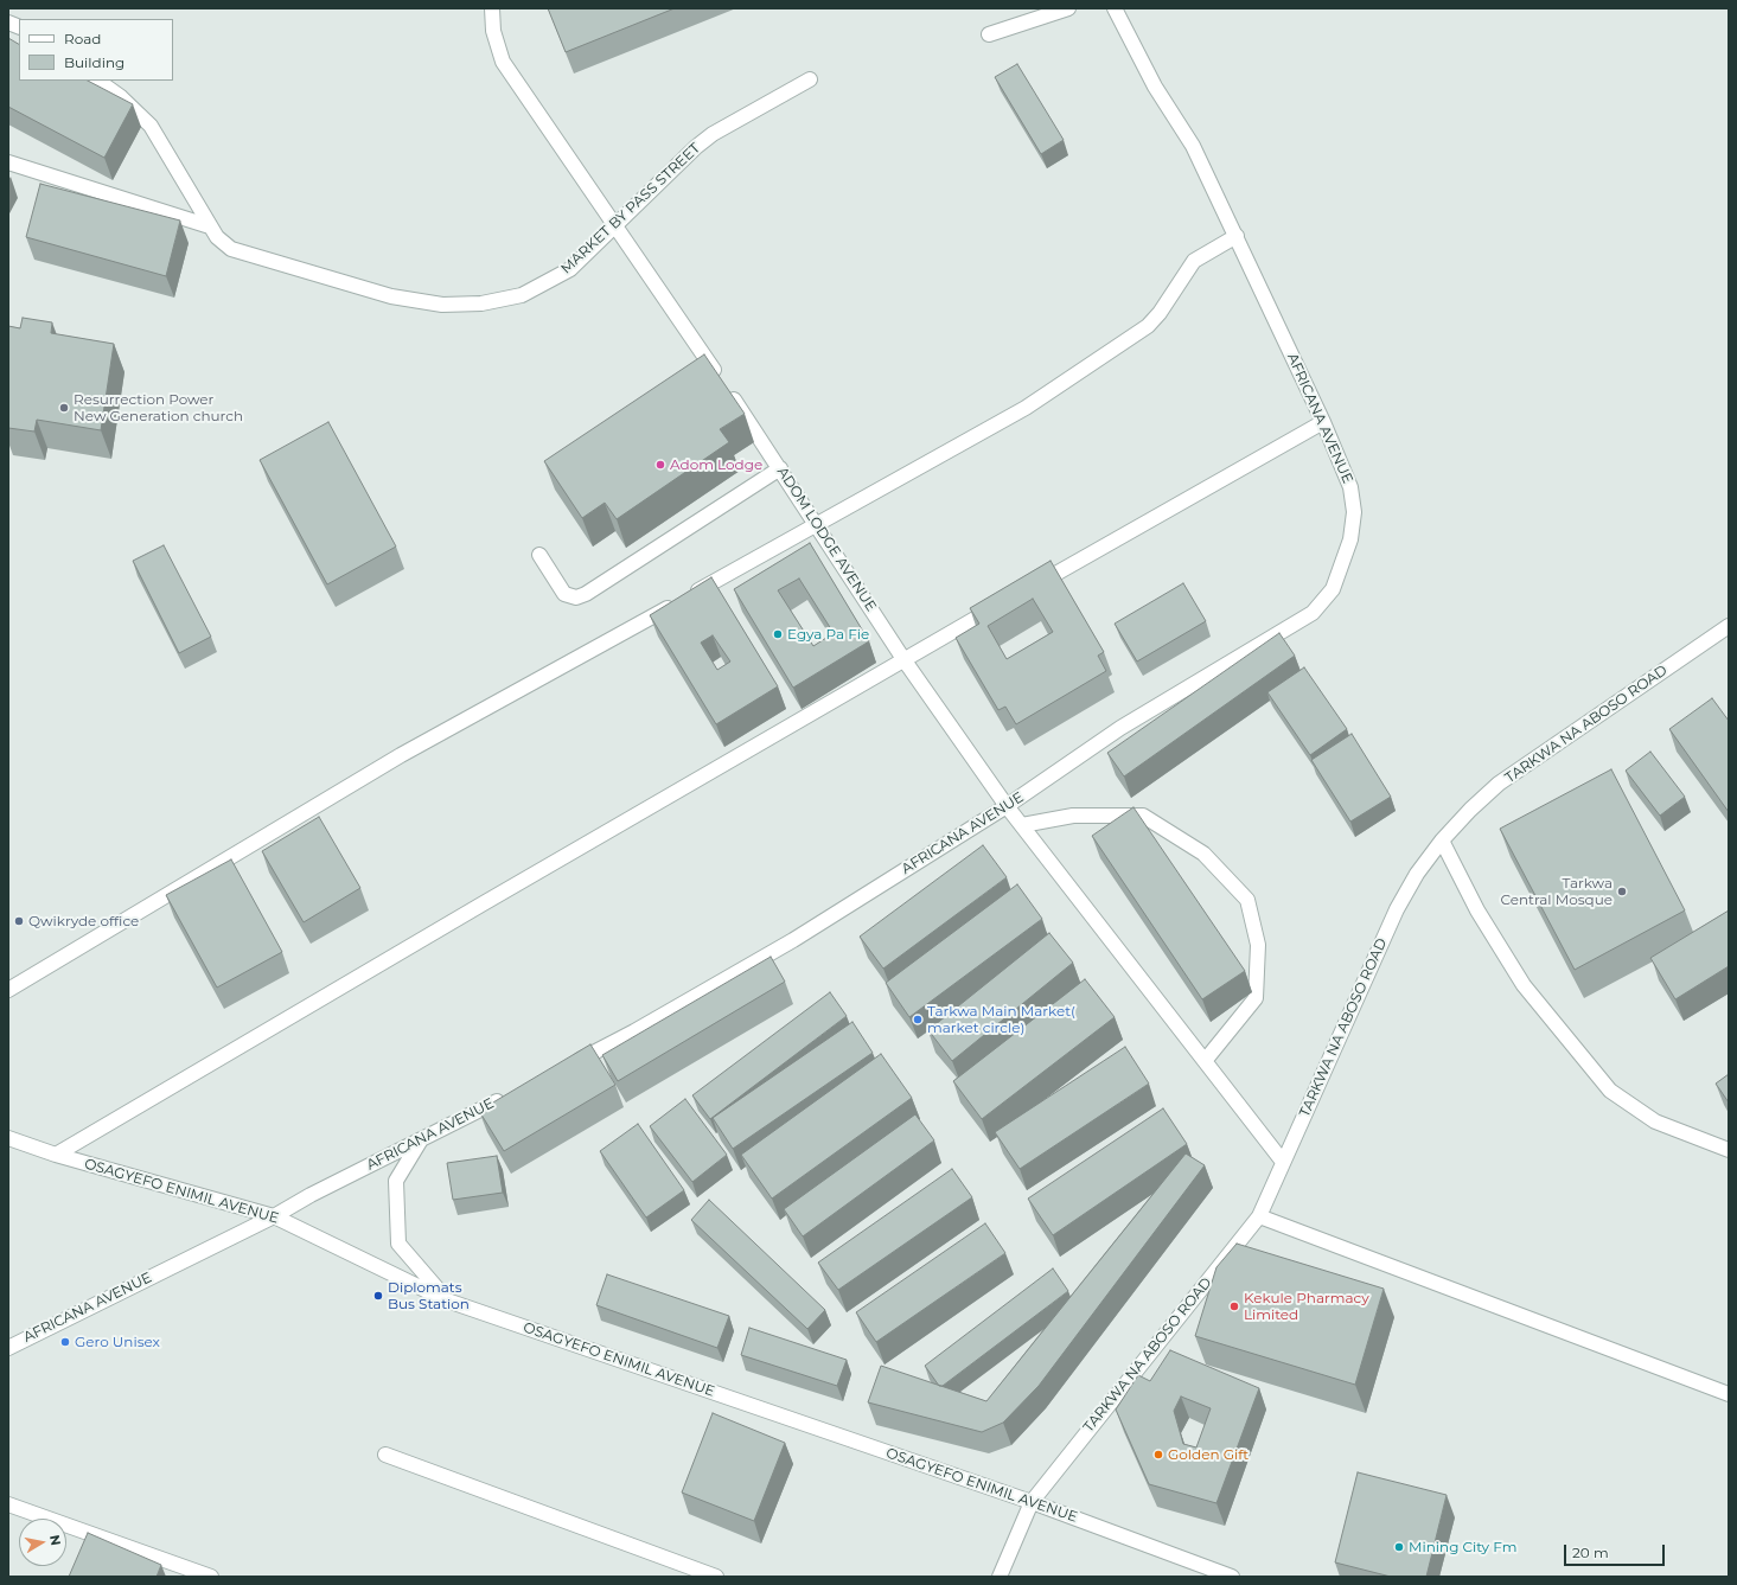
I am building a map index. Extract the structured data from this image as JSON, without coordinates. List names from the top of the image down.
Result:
{
  "streets": {
    "street": [
      "MARKET BY PASS STREET",
      "AFRICANA AVENUE",
      "ADOM LODGE AVENUE",
      "TARKWA NA ABOSO ROAD",
      "OSAGYEFO ENIMIL AVENUE"
    ]
  },
  "crossings": [
    ["MARKET BY PASS STREET", "ADOM LODGE AVENUE"],
    ["AFRICANA AVENUE", "ADOM LODGE AVENUE"],
    ["AFRICANA AVENUE", "OSAGYEFO ENIMIL AVENUE"],
    ["ADOM LODGE AVENUE", "TARKWA NA ABOSO ROAD"],
    ["TARKWA NA ABOSO ROAD", "OSAGYEFO ENIMIL AVENUE"]
  ],
  "places": [
    "Resurrection Power New Generation church",
    "Adom Lodge",
    "Egya Pa Fie",
    "Tarkwa Central Mosque",
    "Qwikryde office",
    "Tarkwa Main Market( market circle)",
    "Diplomats Bus Station",
    "Kekule Pharmacy Limited",
    "Gero Unisex",
    "Golden Gift",
    "Mining City Fm"
  ],
  "legend": ["Road", "Building"],
  "scale_bar": "20 m",
  "north": "right"
}
